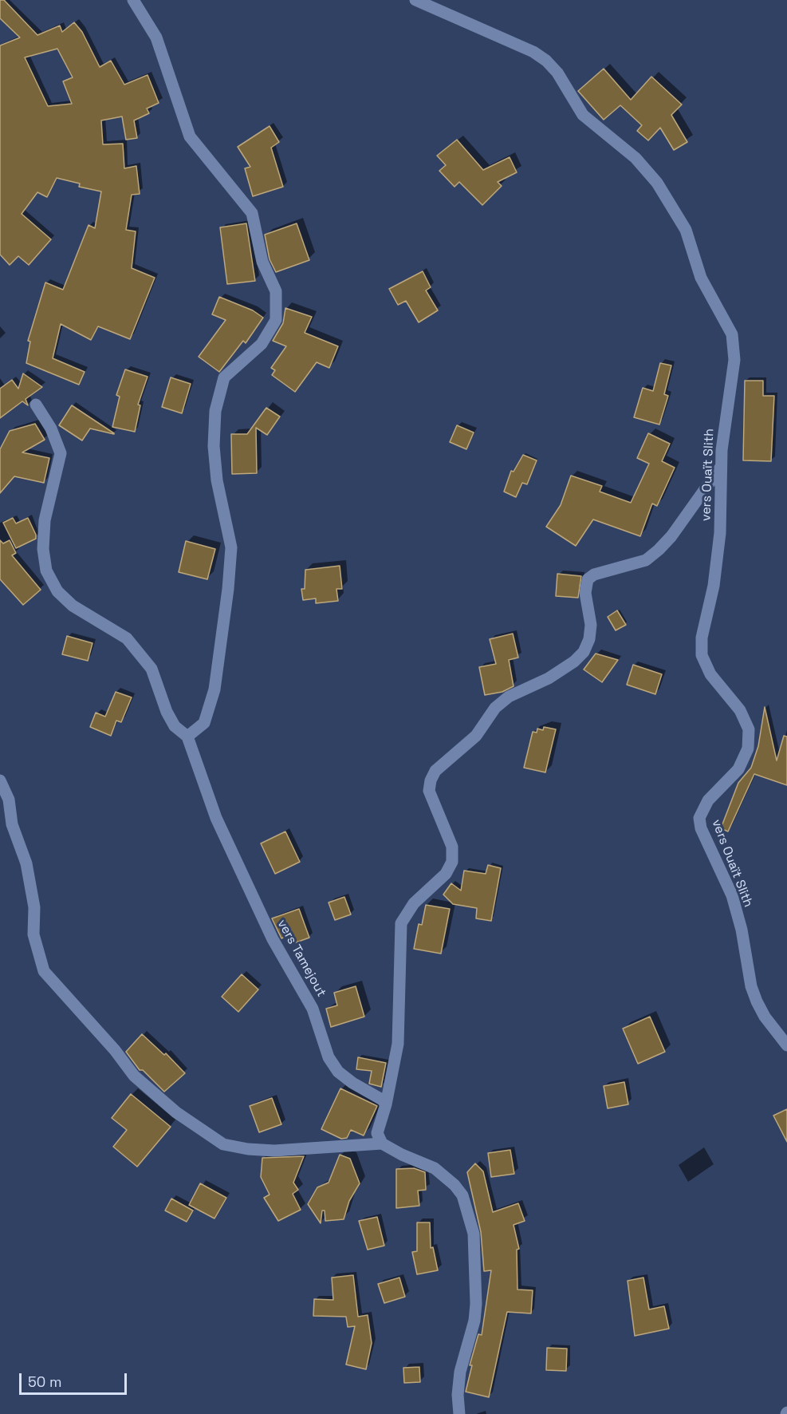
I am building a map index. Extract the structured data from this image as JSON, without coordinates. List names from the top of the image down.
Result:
{
  "streets": {
    "street": ["vers Ouaït Slith", "vers Tamejout"]
  },
  "scale_bar": "50 m"
}
